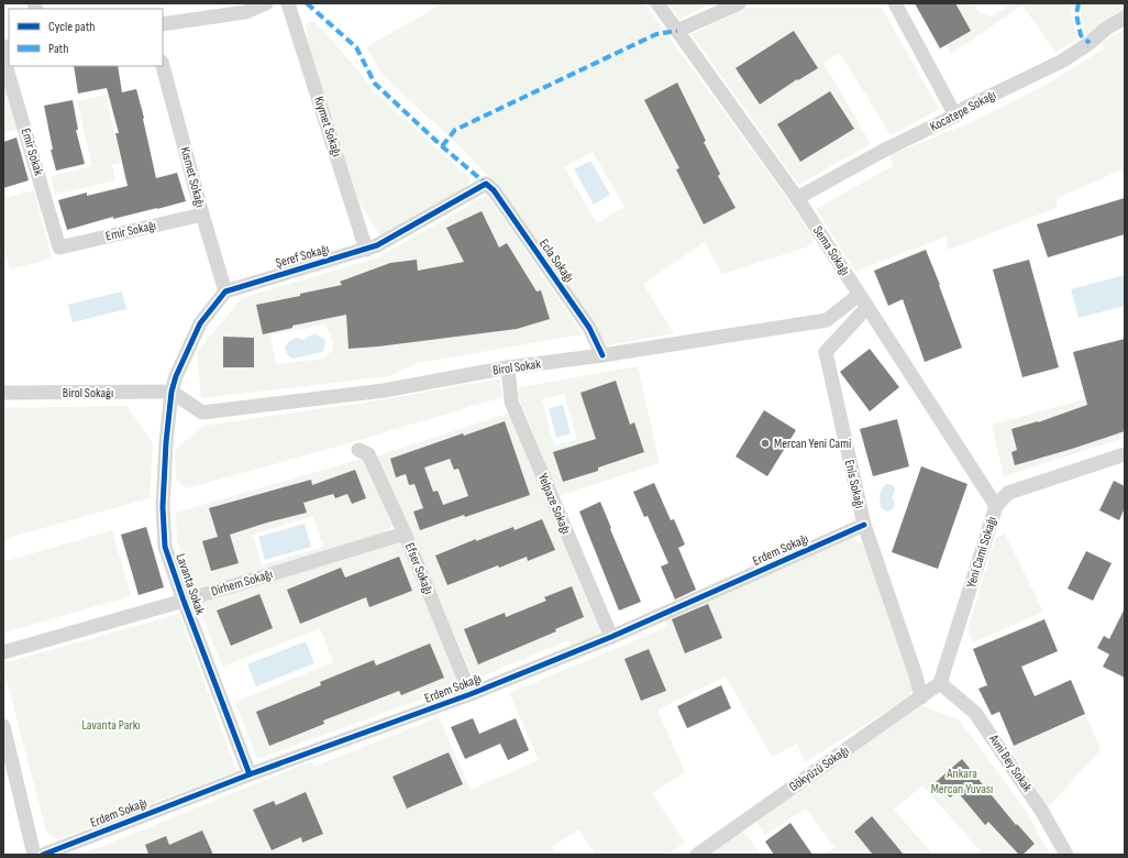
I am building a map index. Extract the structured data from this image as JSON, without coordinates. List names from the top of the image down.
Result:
{
  "streets": {
    "street": [
      "Kocatepe Sokağı",
      "Kıymet Sokağı",
      "Emir Sokak",
      "Kısmet Sokağı",
      "Emir Sokağı",
      "Sema Sokağı",
      "Şeref Sokağı",
      "Ecla Sokağı",
      "Birol Sokak",
      "Birol Sokağı",
      "Enis Sokağı",
      "Yelpaze Sokağı",
      "Erdem Sokağı",
      "Yeni Cami Sokağı",
      "Efser Sokağı",
      "Dirhem Sokağı",
      "Lavanta Sokak",
      "Avni Bey Sokak",
      "Gökyüzü Sokağı"
    ]
  },
  "crossings": [
    ["Kocatepe Sokağı", "Sema Sokağı"],
    ["Kıymet Sokağı", "Şeref Sokağı"],
    ["Emir Sokak", "Emir Sokağı"],
    ["Kısmet Sokağı", "Emir Sokağı"],
    ["Kısmet Sokağı", "Şeref Sokağı"],
    ["Sema Sokağı", "Birol Sokak"],
    ["Sema Sokağı", "Enis Sokağı"],
    ["Sema Sokağı", "Yeni Cami Sokağı"],
    ["Şeref Sokağı", "Ecla Sokağı"],
    ["Ecla Sokağı", "Birol Sokak"],
    ["Birol Sokak", "Birol Sokağı"],
    ["Birol Sokak", "Yelpaze Sokağı"],
    ["Birol Sokak", "Lavanta Sokak"],
    ["Birol Sokağı", "Lavanta Sokak"],
    ["Enis Sokağı", "Erdem Sokağı"],
    ["Enis Sokağı", "Gökyüzü Sokağı"],
    ["Yelpaze Sokağı", "Erdem Sokağı"],
    ["Erdem Sokağı", "Efser Sokağı"],
    ["Erdem Sokağı", "Lavanta Sokak"],
    ["Yeni Cami Sokağı", "Avni Bey Sokak"],
    ["Yeni Cami Sokağı", "Gökyüzü Sokağı"],
    ["Efser Sokağı", "Dirhem Sokağı"],
    ["Dirhem Sokağı", "Lavanta Sokak"],
    ["Avni Bey Sokak", "Gökyüzü Sokağı"]
  ],
  "parks": ["Lavanta Parkı", "Ankara Mercan Yuvası"],
  "places": ["Mercan Yeni Cami"],
  "legend": ["Cycle path", "Path"]
}
